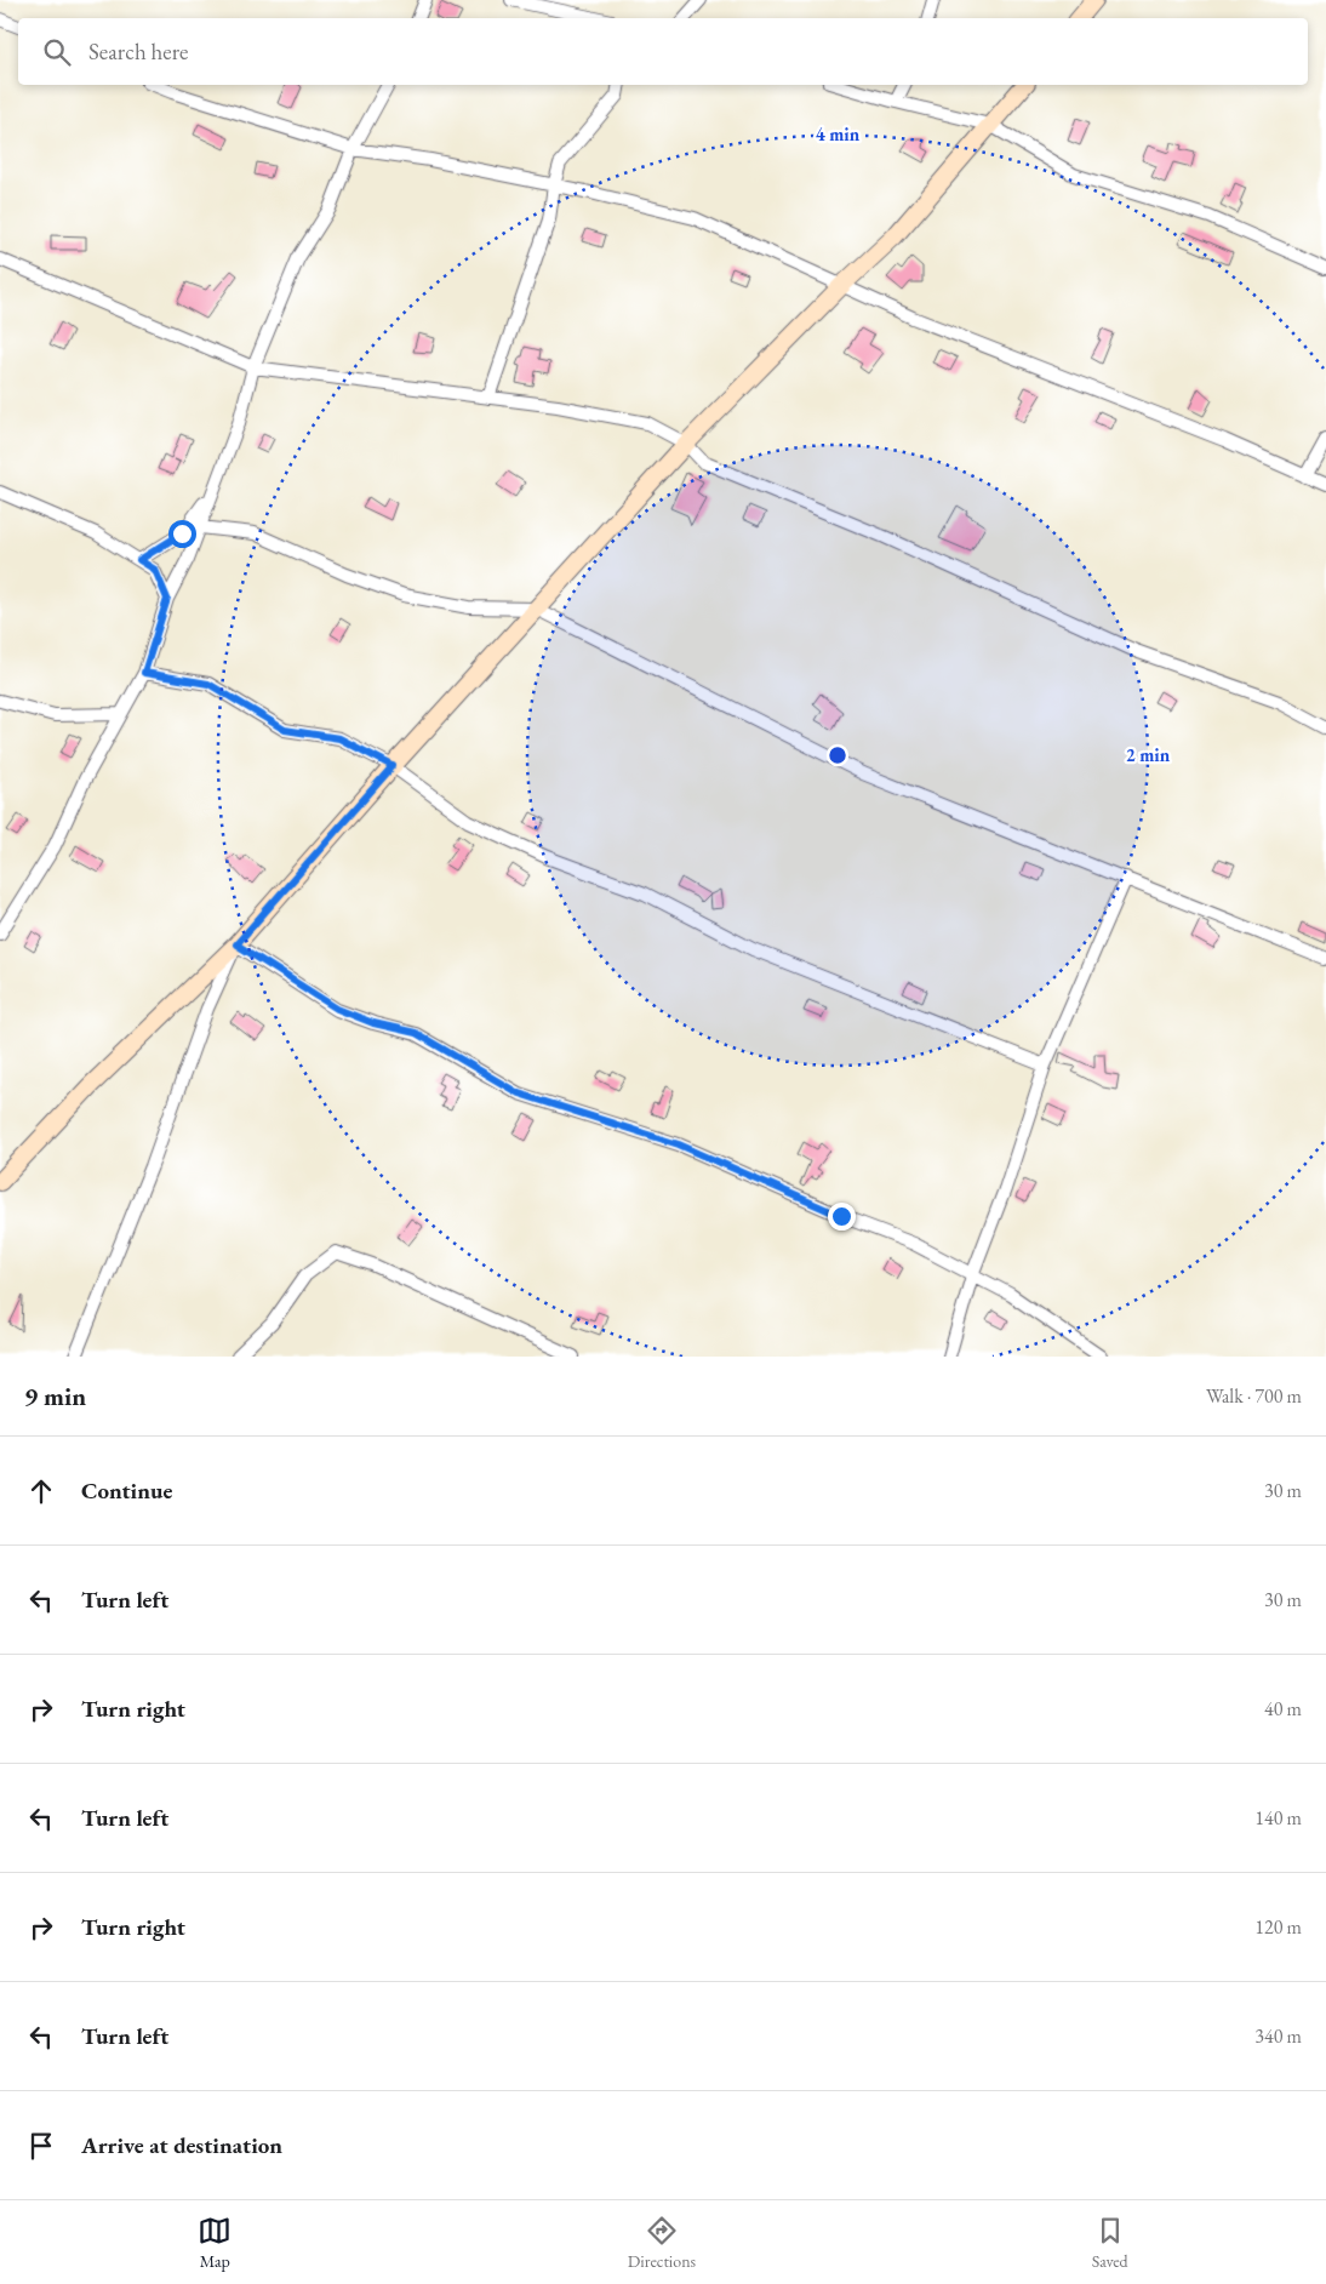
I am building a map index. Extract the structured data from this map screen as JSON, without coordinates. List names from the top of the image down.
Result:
{
  "page": {
    "search": "Search here",
    "heading": ["9 min", "Walk · 700 m"],
    "list": [
      ["Continue", "30 m"],
      ["Turn left", "30 m"],
      ["Turn right", "40 m"],
      ["Turn left", "140 m"],
      ["Turn right", "120 m"],
      ["Turn left", "340 m"],
      "Arrive at destination"
    ],
    "nav": ["Map", "Directions", "Saved"]
  },
  "rings": ["4 min", "2 min"]
}
